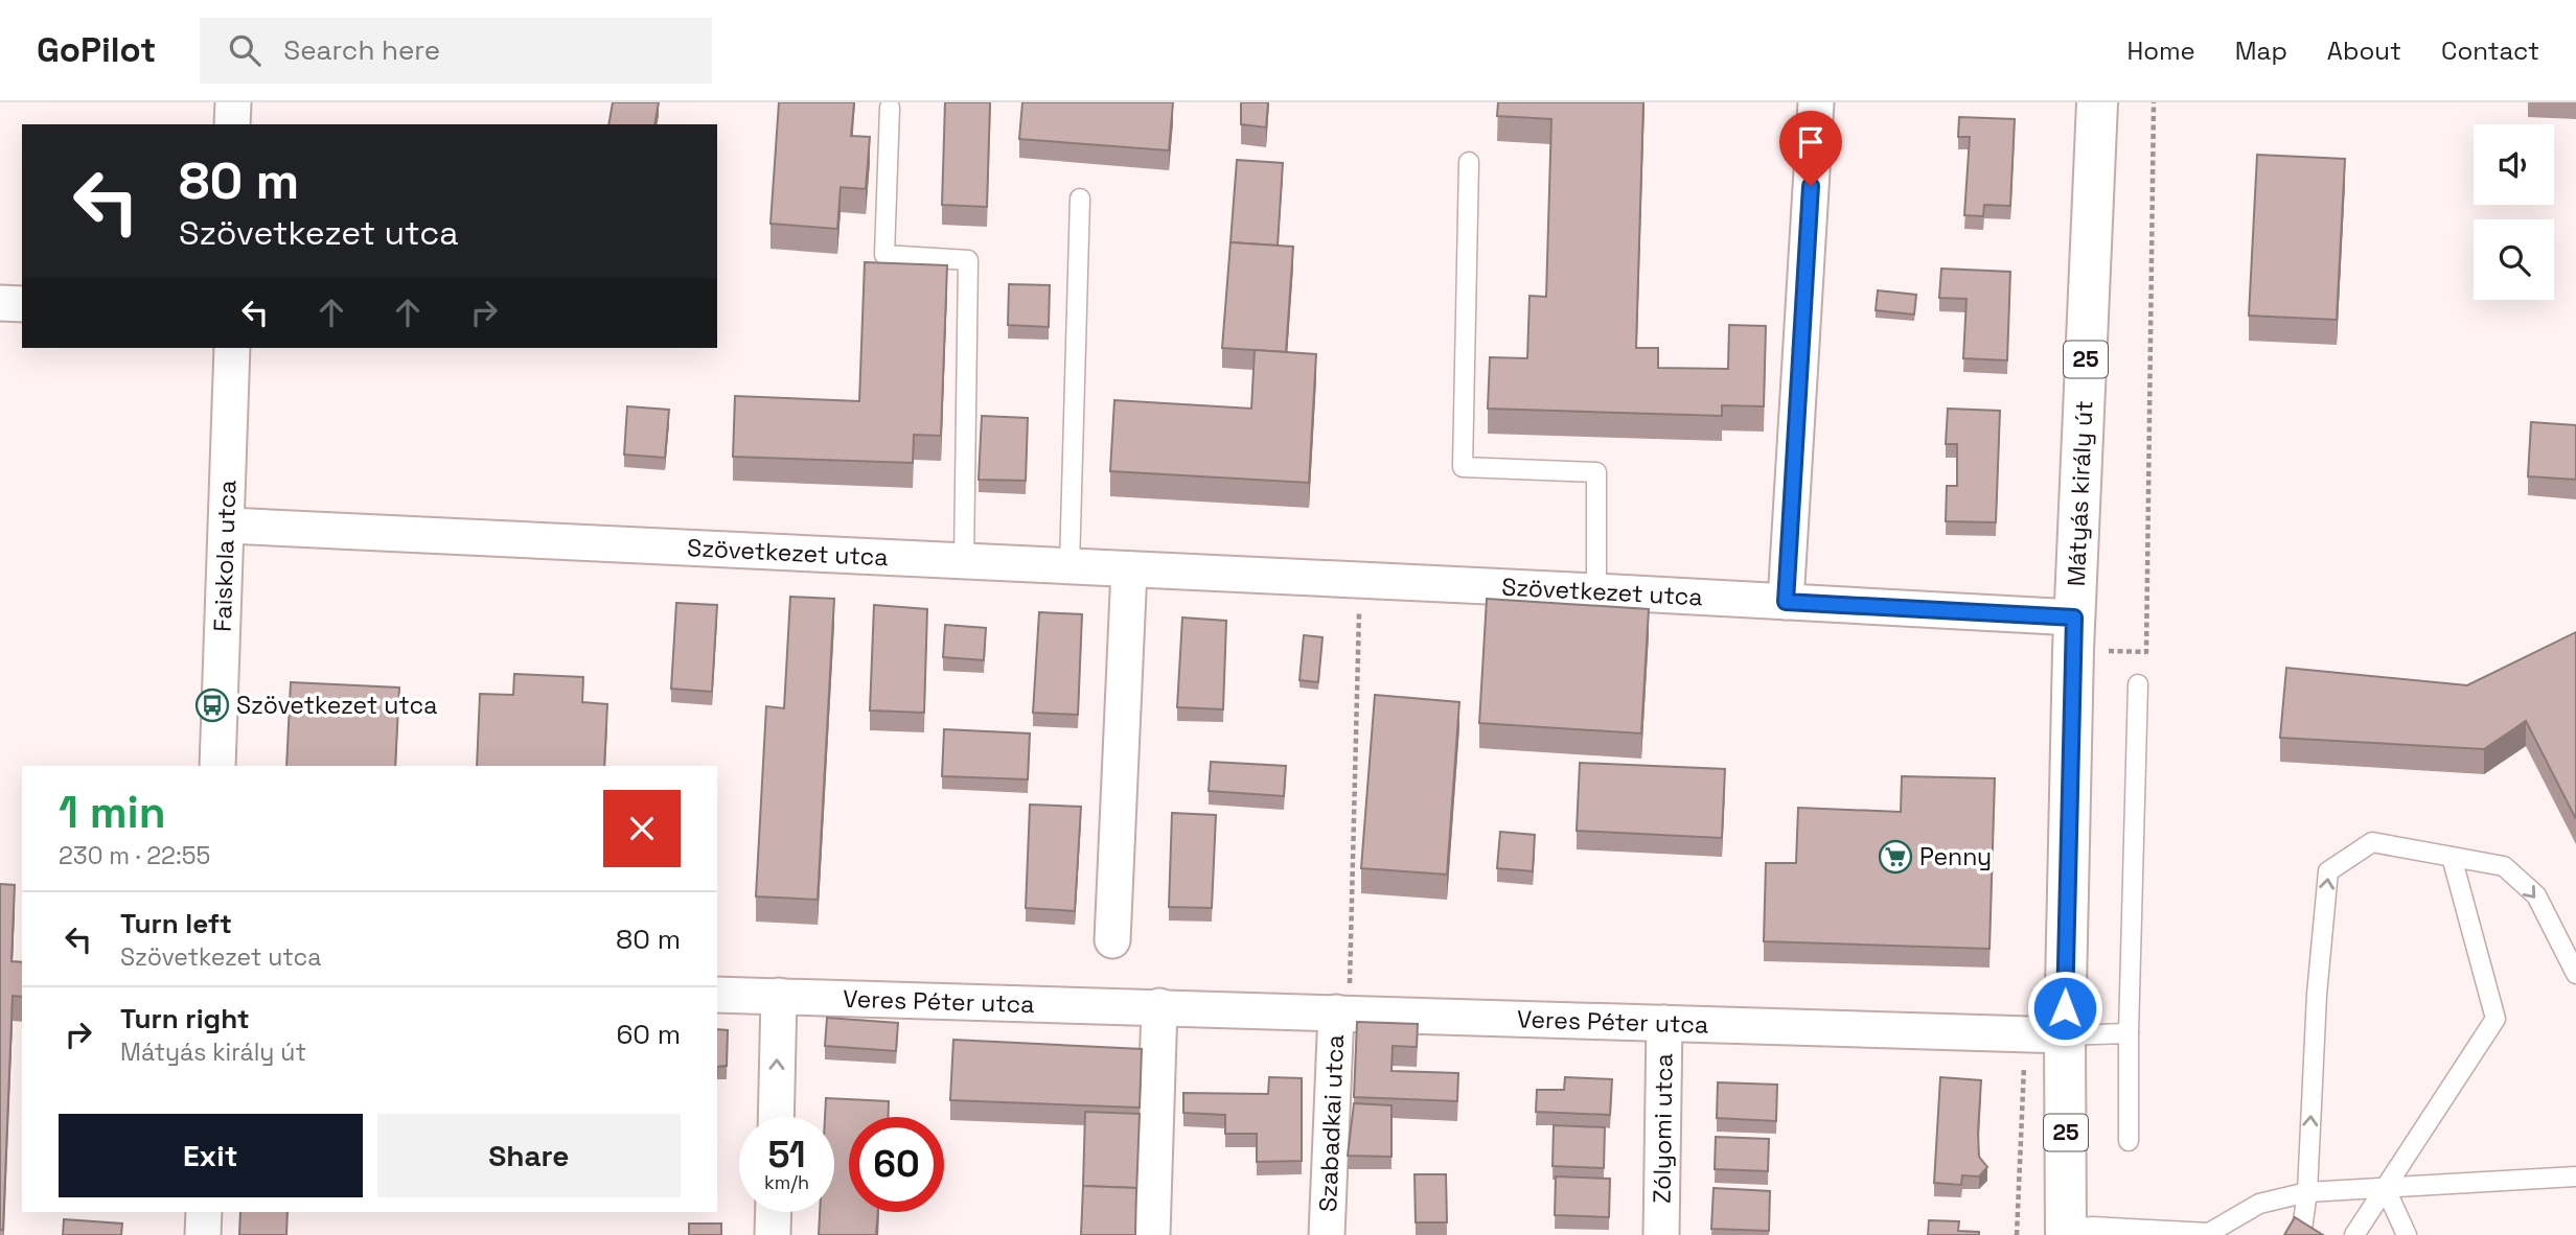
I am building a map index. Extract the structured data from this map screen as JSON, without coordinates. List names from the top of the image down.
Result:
{
  "streets": {
    "main road": ["25", "Mátyás király út"],
    "street": [
      "Szövetkezet utca",
      "Faiskola utca",
      "Veres Péter utca",
      "Szabadkai utca",
      "Zólyomi utca"
    ]
  },
  "crossings": [
    ["Mátyás király út", "Szövetkezet utca"],
    ["Mátyás király út", "Veres Péter utca"],
    ["Szövetkezet utca", "Faiskola utca"],
    ["Veres Péter utca", "Szabadkai utca"],
    ["Veres Péter utca", "Zólyomi utca"]
  ],
  "places": {
    "bus stop": ["Szövetkezet utca"],
    "supermarket": ["Penny"]
  },
  "page": {
    "header": "GoPilot",
    "search": "Search here",
    "nav": [
      "Home",
      "Map",
      "About",
      "Contact"
    ],
    "turn": ["80 m", "Szövetkezet utca"],
    "heading": ["1 min", "230 m · 22:55"],
    "list": [
      {
        "name": "Turn left",
        "note": "Szövetkezet utca",
        "value": "80 m"
      },
      {
        "name": "Turn right",
        "note": "Mátyás király út",
        "value": "60 m"
      }
    ],
    "buttons": ["Exit", "Share"],
    "speed": "51 km/h",
    "limit": "60"
  }
}
